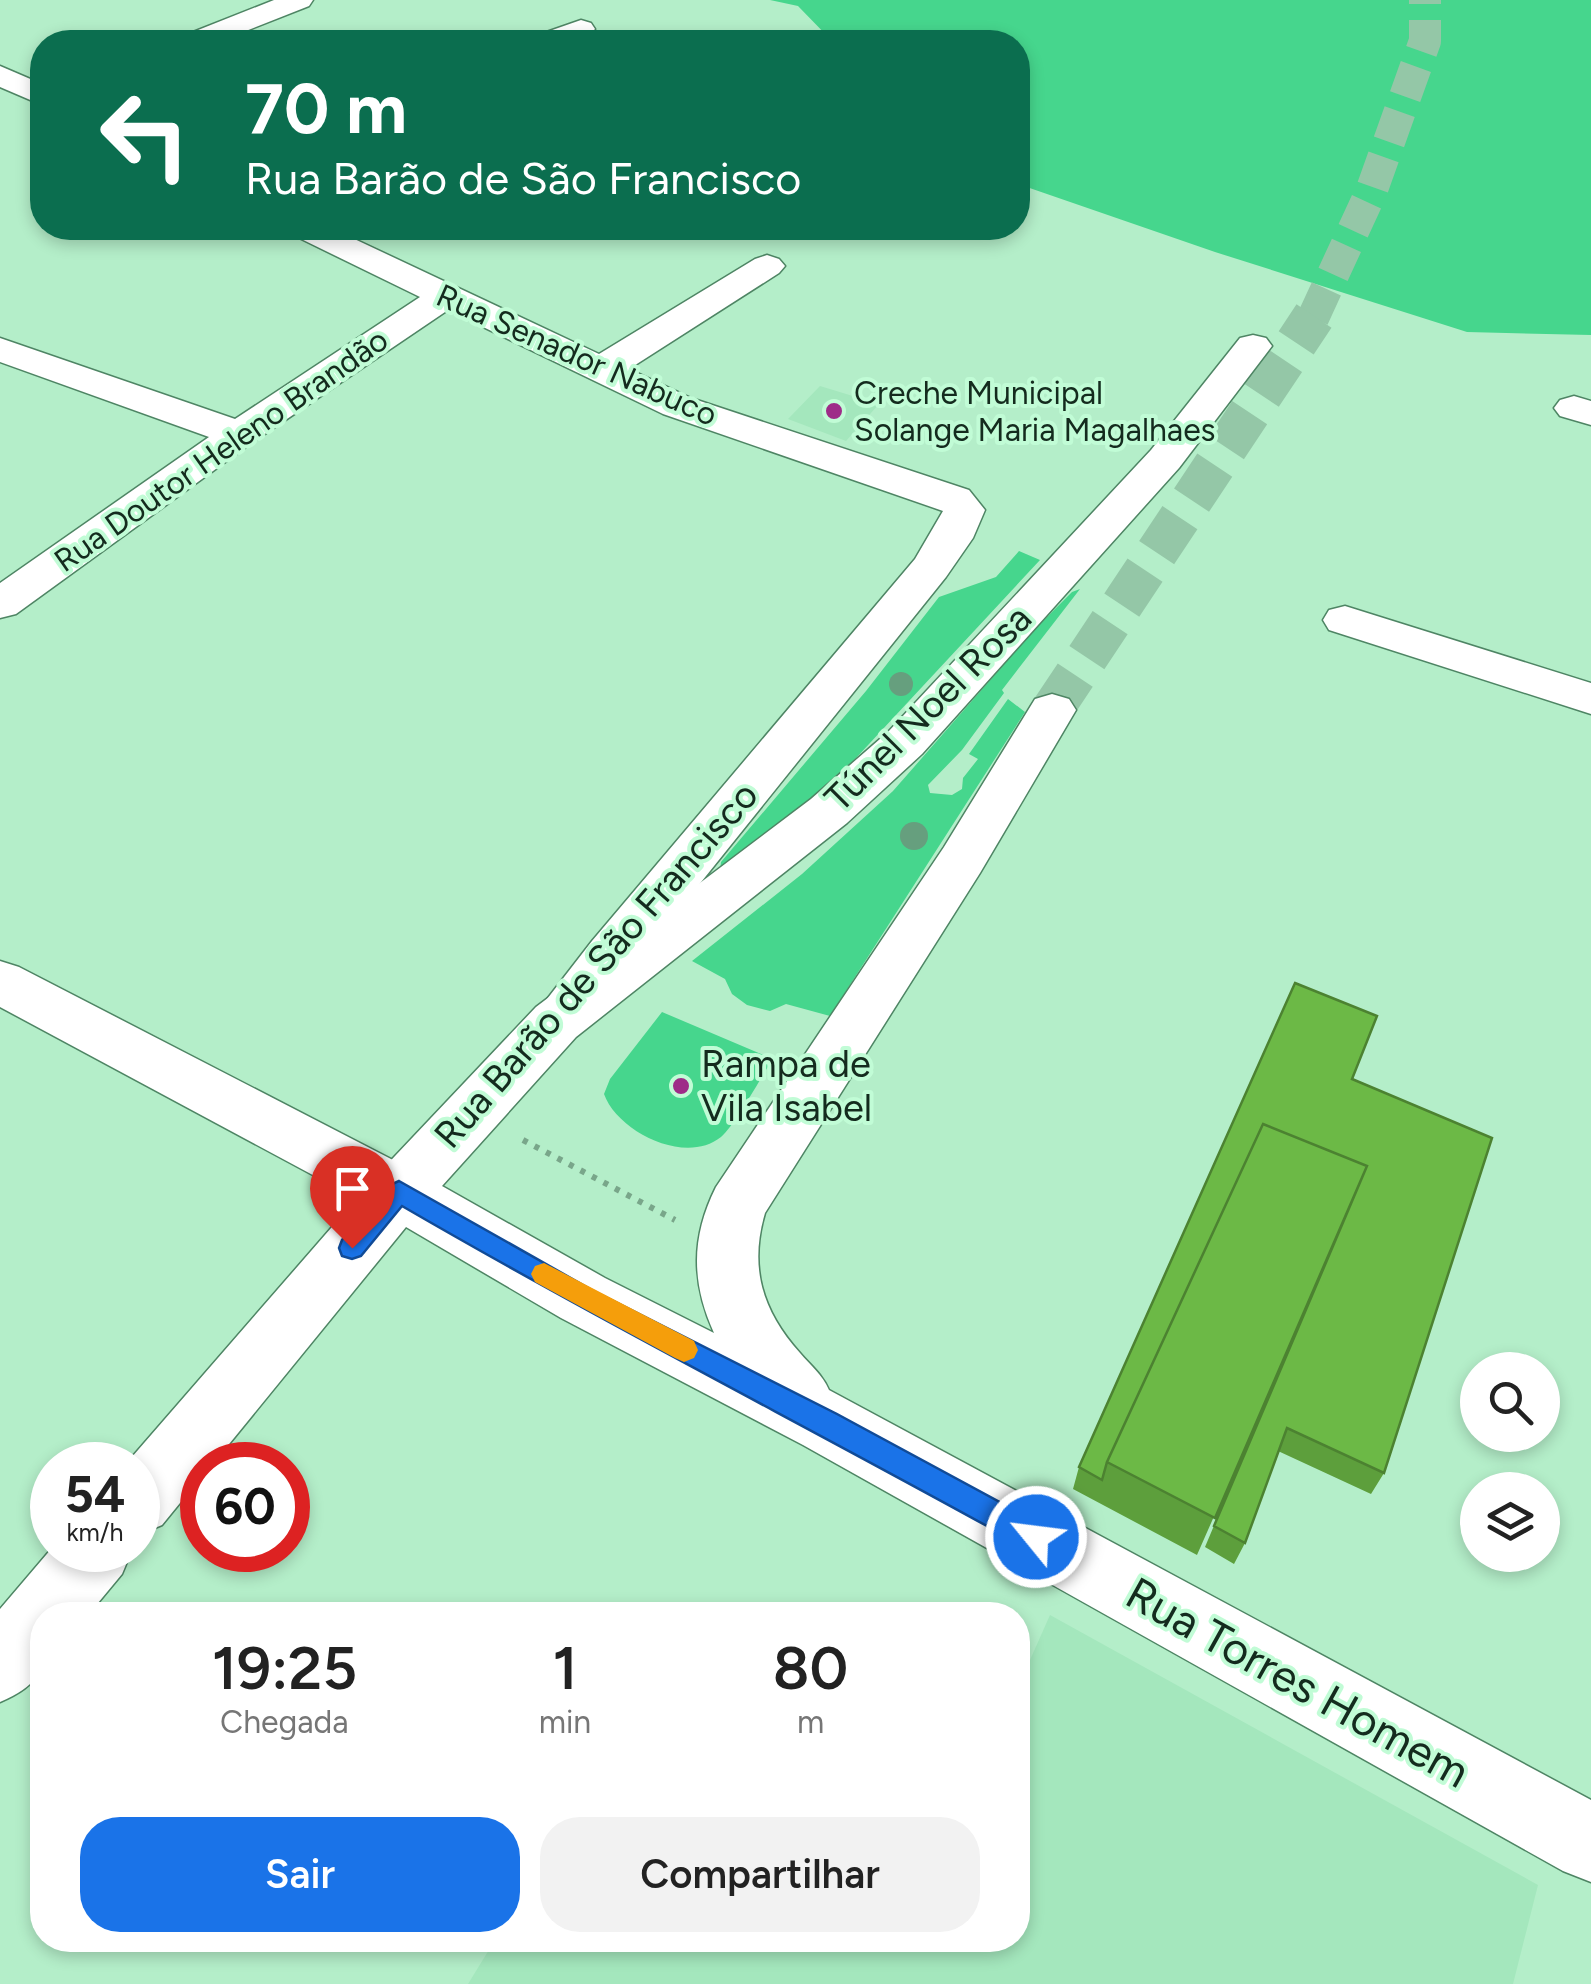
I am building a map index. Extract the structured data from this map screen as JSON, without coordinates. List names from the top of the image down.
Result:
{
  "streets": {
    "street": [
      "Rua Senador Nabuco",
      "Rua Doutor Heleno Brandão",
      "Túnel Noel Rosa",
      "Rua Barão de São Francisco",
      "Rua Torres Homem"
    ]
  },
  "crossings": [
    ["Rua Senador Nabuco", "Rua Doutor Heleno Brandão"],
    ["Rua Senador Nabuco", "Rua Barão de São Francisco"],
    ["Túnel Noel Rosa", "Rua Barão de São Francisco"],
    ["Rua Barão de São Francisco", "Rua Torres Homem"]
  ],
  "places": ["Creche Municipal Solange Maria Magalhaes", "Rampa de Vila Isabel"],
  "page": {
    "turn": ["70 m", "Rua Barão de São Francisco"],
    "speed": "54 km/h",
    "limit": "60",
    "eta": [
      "19:25",
      "Chegada",
      "1",
      "min",
      "80",
      "m"
    ],
    "buttons": ["Sair", "Compartilhar"]
  }
}
